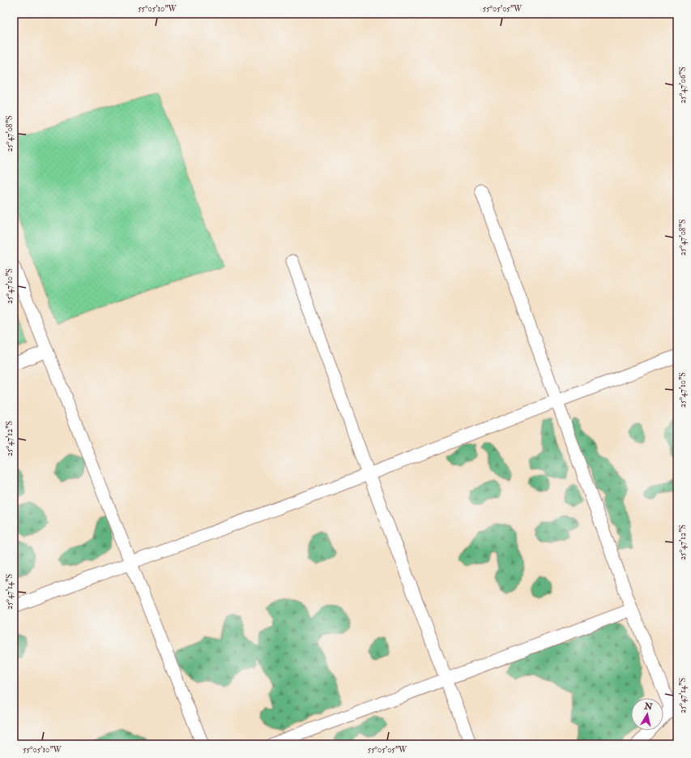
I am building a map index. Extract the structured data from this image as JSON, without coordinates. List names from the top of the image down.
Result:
{
  "north": "top",
  "coordinates": [
    "55°05'10\"W",
    "55°05'05\"W",
    "25°47'06\"S",
    "25°47'08\"S",
    "25°47'10\"S",
    "25°47'12\"S",
    "25°47'14\"S"
  ]
}
